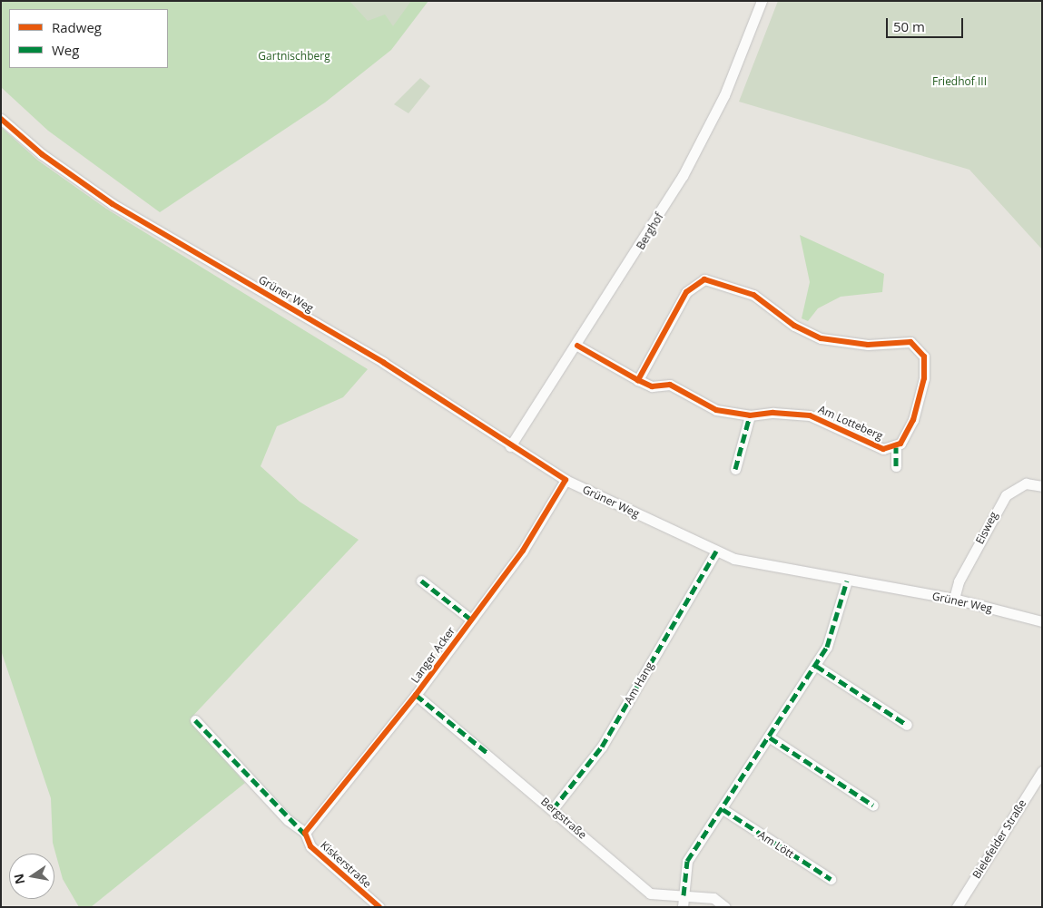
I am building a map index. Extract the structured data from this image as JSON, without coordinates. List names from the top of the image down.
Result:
{
  "streets": {
    "street": [
      "Berghof",
      "Grüner Weg",
      "Am Lotteberg",
      "Eisweg",
      "Langer Acker",
      "Am Hang",
      "Bergstraße",
      "Bielefelder Straße",
      "Am Lött",
      "Kiskerstraße"
    ]
  },
  "crossings": [
    ["Berghof", "Grüner Weg"],
    ["Berghof", "Am Lotteberg"],
    ["Grüner Weg", "Eisweg"],
    ["Grüner Weg", "Langer Acker"],
    ["Grüner Weg", "Am Hang"],
    ["Langer Acker", "Bergstraße"],
    ["Langer Acker", "Kiskerstraße"],
    ["Am Hang", "Bergstraße"]
  ],
  "parks": ["Gartnischberg", "Friedhof III"],
  "legend": ["Radweg", "Weg"],
  "scale_bar": "50 m",
  "north": "left"
}
